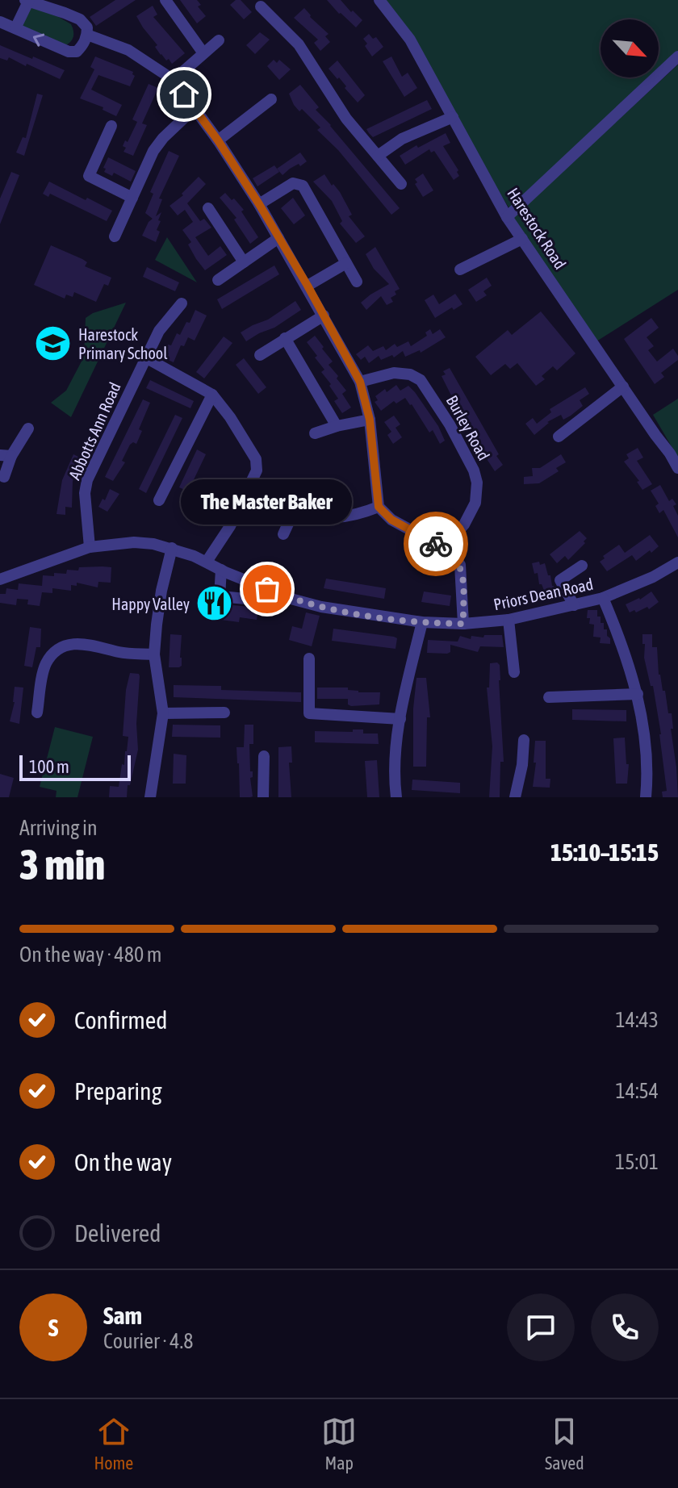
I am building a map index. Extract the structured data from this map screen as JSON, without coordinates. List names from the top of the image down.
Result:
{
  "streets": {
    "street": [
      "Harestock Road",
      "Burley Road",
      "Abbotts Ann Road",
      "Priors Dean Road"
    ]
  },
  "crossings": [
    ["Abbotts Ann Road", "Priors Dean Road"]
  ],
  "places": {
    "school or university": ["Harestock Primary School"],
    "other": ["The Master Baker"],
    "restaurant": ["Happy Valley"]
  },
  "scale_bar": "100 m",
  "north": "bottom right",
  "page": {
    "bubble": "The Master Baker",
    "scale": "100 m",
    "heading": ["3 min", "Arriving in", "15:10–15:15"],
    "panel": ["Sam", "Courier · 4.8"],
    "bar": "On the way · 480 m",
    "list": [
      ["Confirmed", "14:43"],
      ["Preparing", "14:54"],
      ["On the way", "15:01"],
      "Delivered"
    ],
    "round": "S",
    "tabs": ["Home", "Map", "Saved"]
  }
}
